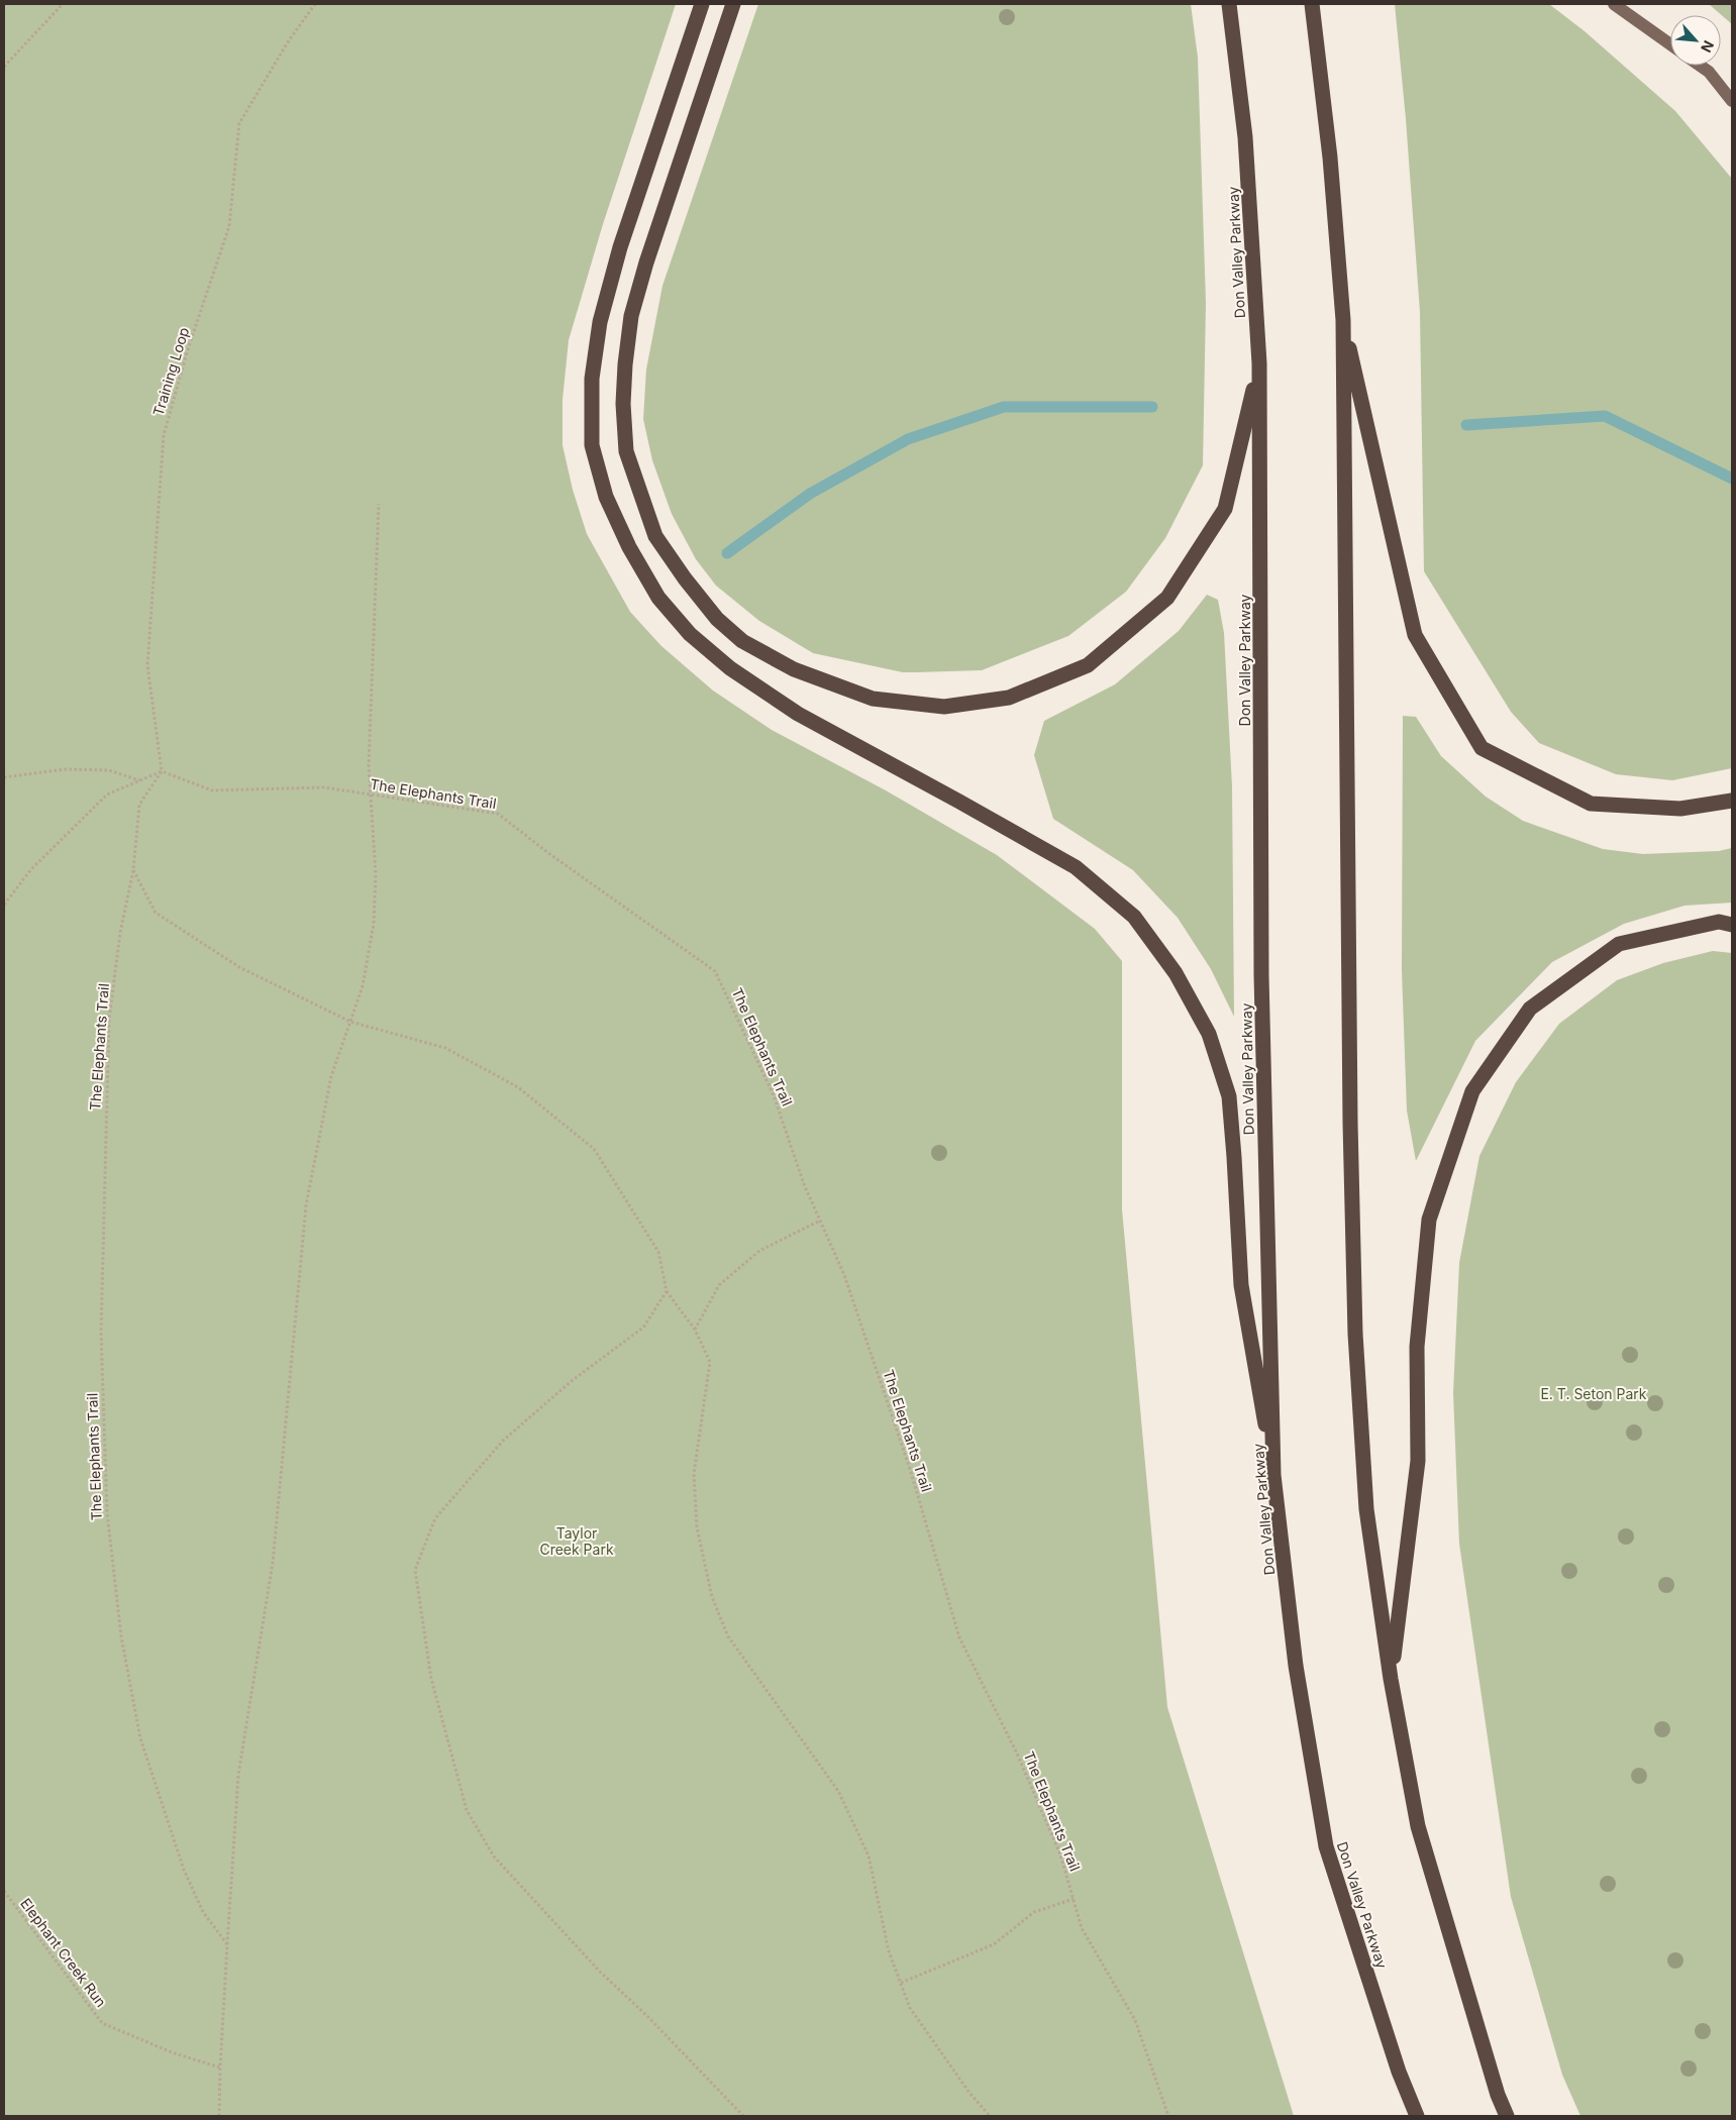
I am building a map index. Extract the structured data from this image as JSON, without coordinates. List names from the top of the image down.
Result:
{
  "streets": {
    "highway": ["Don Valley Parkway"],
    "path": ["Training Loop", "The Elephants Trail", "Elephant Creek Run"]
  },
  "crossings": [
    ["Training Loop", "The Elephants Trail"]
  ],
  "parks": ["E. T. Seton Park", "Taylor Creek Park"],
  "north": "bottom right"
}
